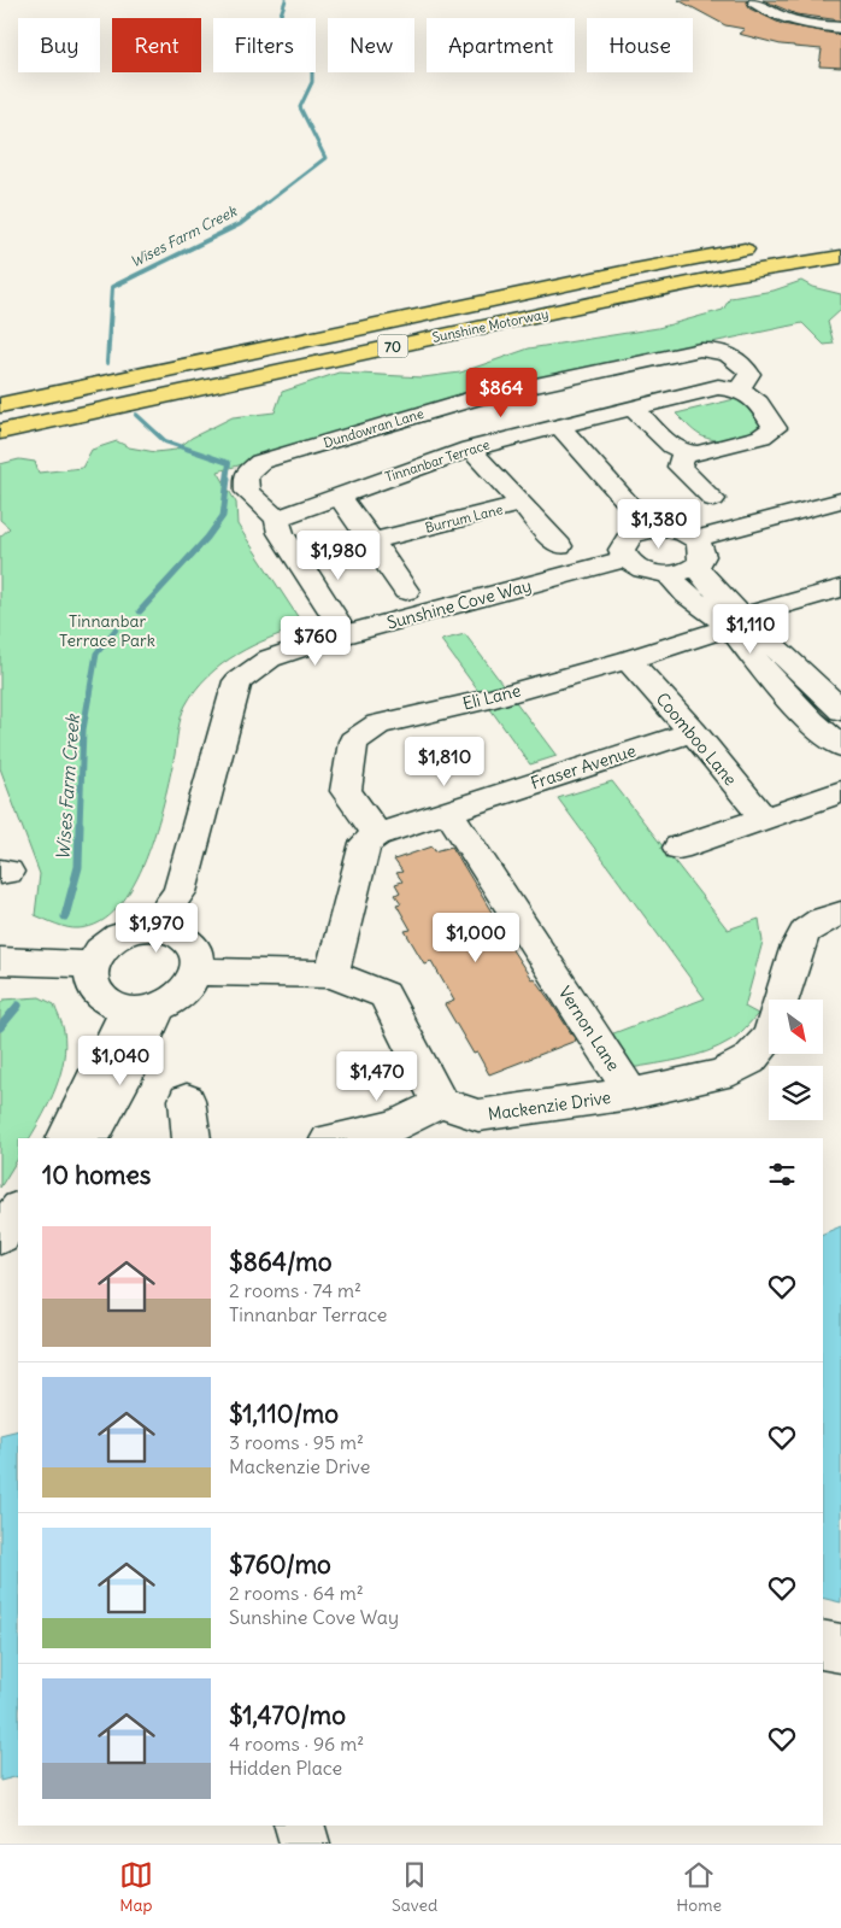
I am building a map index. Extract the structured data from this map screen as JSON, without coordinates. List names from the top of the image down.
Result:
{
  "streets": {
    "highway": ["Sunshine Motorway", "70"],
    "street": [
      "Dundowran Lane",
      "Tinnanbar Terrace",
      "Burrum Lane",
      "Sunshine Cove Way",
      "Eli Lane",
      "Coomboo Lane",
      "Fraser Avenue",
      "Vernon Lane",
      "Mackenzie Drive"
    ]
  },
  "crossings": [
    ["Dundowran Lane", "Tinnanbar Terrace"],
    ["Tinnanbar Terrace", "Burrum Lane"],
    ["Eli Lane", "Coomboo Lane"],
    ["Eli Lane", "Fraser Avenue"],
    ["Coomboo Lane", "Fraser Avenue"],
    ["Fraser Avenue", "Vernon Lane"],
    ["Vernon Lane", "Mackenzie Drive"]
  ],
  "water": ["Wises Farm Creek"],
  "parks": ["Tinnanbar Terrace Park"],
  "north": "bottom right",
  "page": {
    "chip": [
      "Buy",
      "Rent",
      "Filters",
      "New",
      "Apartment",
      "House"
    ],
    "price": [
      "$864",
      "$1,380",
      "$1,980",
      "$1,110",
      "$760",
      "$1,810",
      "$1,970",
      "$1,000",
      "$1,040",
      "$1,470"
    ],
    "heading": "10 homes",
    "list": [
      {
        "name": "$864/mo",
        "note": "2 rooms · 74 m² · Tinnanbar Terrace"
      },
      {
        "name": "$1,110/mo",
        "note": "3 rooms · 95 m² · Mackenzie Drive"
      },
      {
        "name": "$760/mo",
        "note": "2 rooms · 64 m² · Sunshine Cove Way"
      },
      {
        "name": "$1,470/mo",
        "note": "4 rooms · 96 m² · Hidden Place"
      }
    ],
    "tabs": ["Map", "Saved", "Home"]
  }
}
